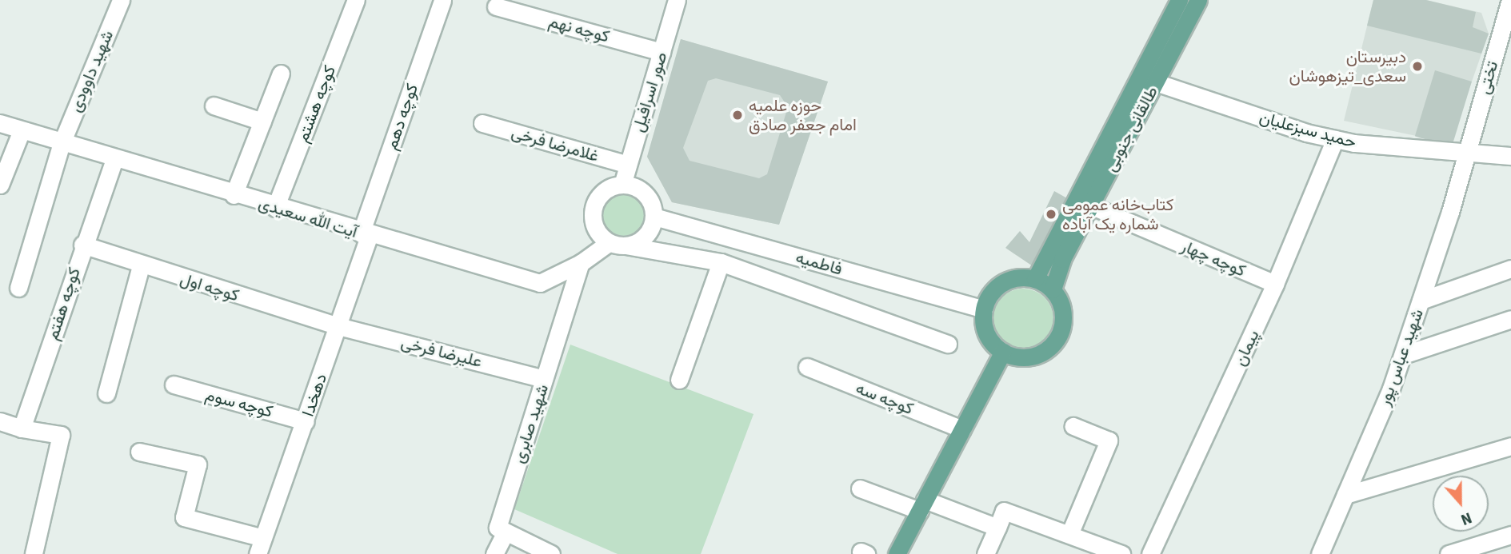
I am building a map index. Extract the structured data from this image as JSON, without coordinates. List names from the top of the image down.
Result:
{
  "streets": {
    "main road": ["طالقانی جنوبی"],
    "street": [
      "کوچه نهم",
      "شهید داوودی",
      "تختی",
      "صور اسرافیل",
      "کوچه هشتم",
      "کوچه دهم",
      "حمید سبزعلیان",
      "غلامرضا فرخی",
      "آیت الله سعیدی",
      "کوچه چهار",
      "فاطمیه",
      "کوچه اول",
      "کوچه هفتم",
      "پیمان",
      "علیرضا فرخی",
      "شهید عباس پور",
      "دهخدا",
      "کوچه سه",
      "کوچه سوم",
      "شهید صابری"
    ]
  },
  "crossings": [
    ["کوچه نهم", "صور اسرافیل"],
    ["شهید داوودی", "آیت الله سعیدی"],
    ["تختی", "حمید سبزعلیان"],
    ["تختی", "شهید عباس پور"],
    ["صور اسرافیل", "غلامرضا فرخی"],
    ["صور اسرافیل", "آیت الله سعیدی"],
    ["صور اسرافیل", "فاطمیه"],
    ["کوچه هشتم", "آیت الله سعیدی"],
    ["کوچه دهم", "آیت الله سعیدی"],
    ["کوچه دهم", "دهخدا"],
    ["طالقانی جنوبی", "حمید سبزعلیان"],
    ["طالقانی جنوبی", "کوچه چهار"],
    ["طالقانی جنوبی", "فاطمیه"],
    ["حمید سبزعلیان", "پیمان"],
    ["حمید سبزعلیان", "شهید عباس پور"],
    ["آیت الله سعیدی", "فاطمیه"],
    ["آیت الله سعیدی", "کوچه هفتم"],
    ["آیت الله سعیدی", "دهخدا"],
    ["آیت الله سعیدی", "شهید صابری"],
    ["کوچه چهار", "پیمان"],
    ["کوچه اول", "کوچه هفتم"],
    ["کوچه اول", "علیرضا فرخی"],
    ["کوچه اول", "دهخدا"],
    ["علیرضا فرخی", "دهخدا"],
    ["علیرضا فرخی", "شهید صابری"],
    ["دهخدا", "کوچه سوم"]
  ],
  "places": ["دبیرستان سعدی_تیزهوشان", "حوزه علمیه امام جعفر صادق", "کتاب‌خانه عمومی شماره یک آباده"],
  "north": "bottom"
}
